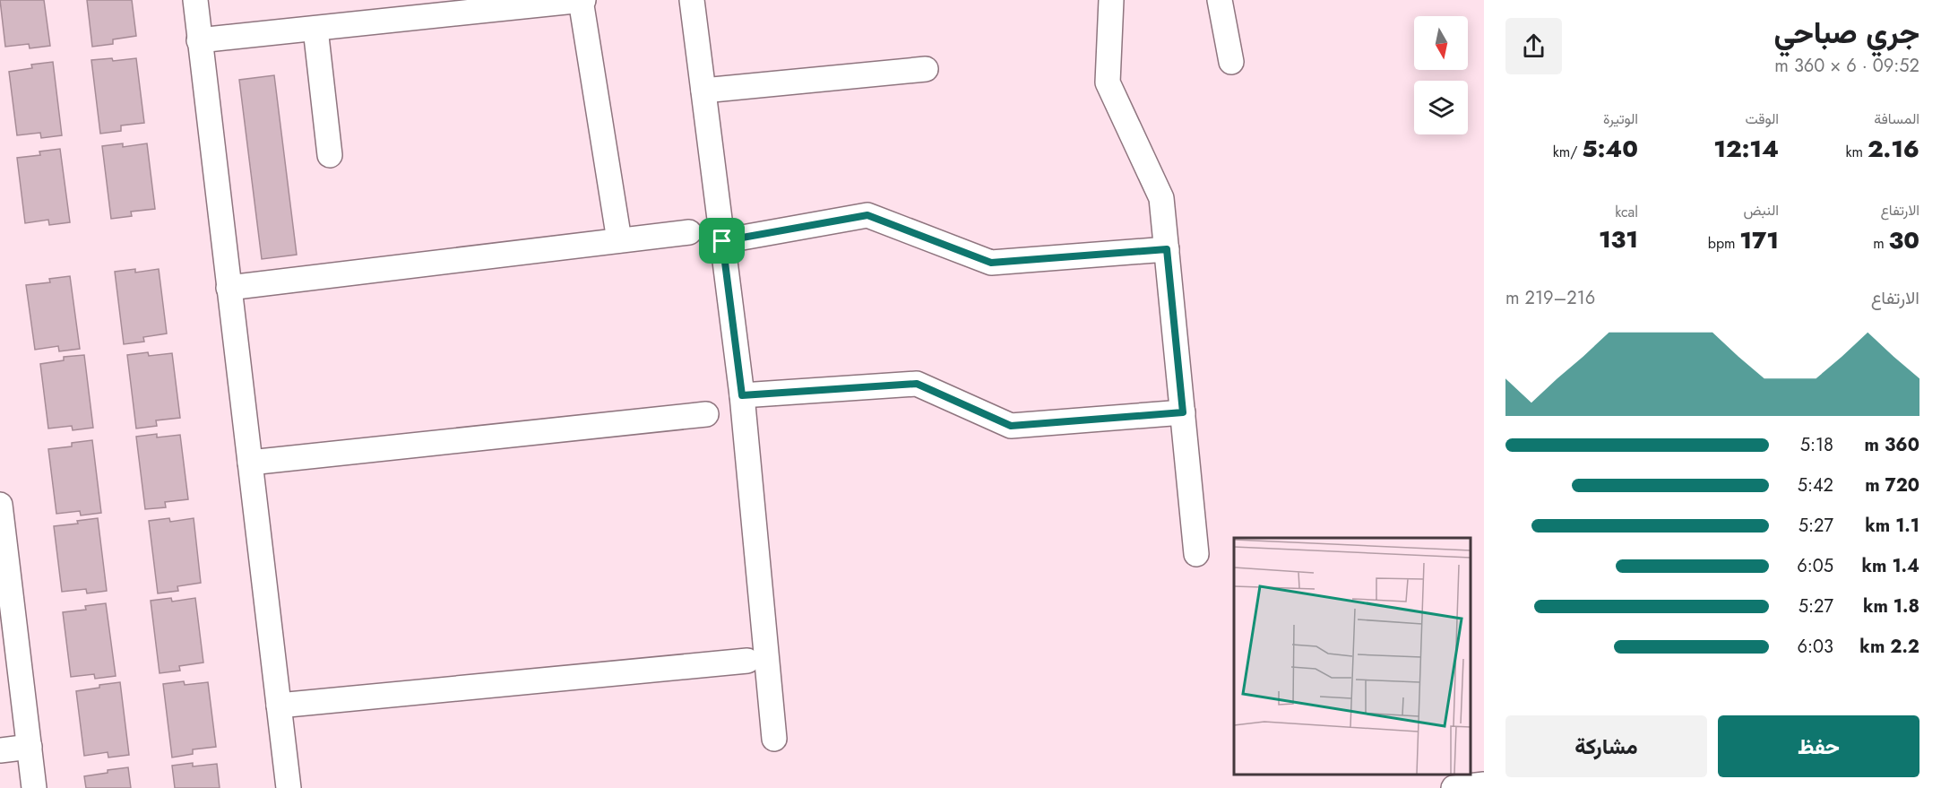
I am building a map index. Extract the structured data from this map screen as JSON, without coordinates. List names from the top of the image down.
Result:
{
  "north": "bottom",
  "page": {
    "heading": ["جري صباحي", "09:52 · 6 × 360 m"],
    "stats": [
      ["المسافة", "2.16 km"],
      ["الوقت", "12:14"],
      ["الوتيرة", "5:40 /km"],
      ["الارتفاع", "30 m"],
      ["النبض", "171 bpm"],
      ["kcal", "131"]
    ],
    "chart": ["الارتفاع", "216–219 m"],
    "list": [
      {
        "name": "360 m",
        "note": "5:18"
      },
      {
        "name": "720 m",
        "note": "5:42"
      },
      {
        "name": "1.1 km",
        "note": "5:27"
      },
      {
        "name": "1.4 km",
        "note": "6:05"
      },
      {
        "name": "1.8 km",
        "note": "5:27"
      },
      {
        "name": "2.2 km",
        "note": "6:03"
      }
    ],
    "buttons": ["حفظ", "مشاركة"]
  }
}
